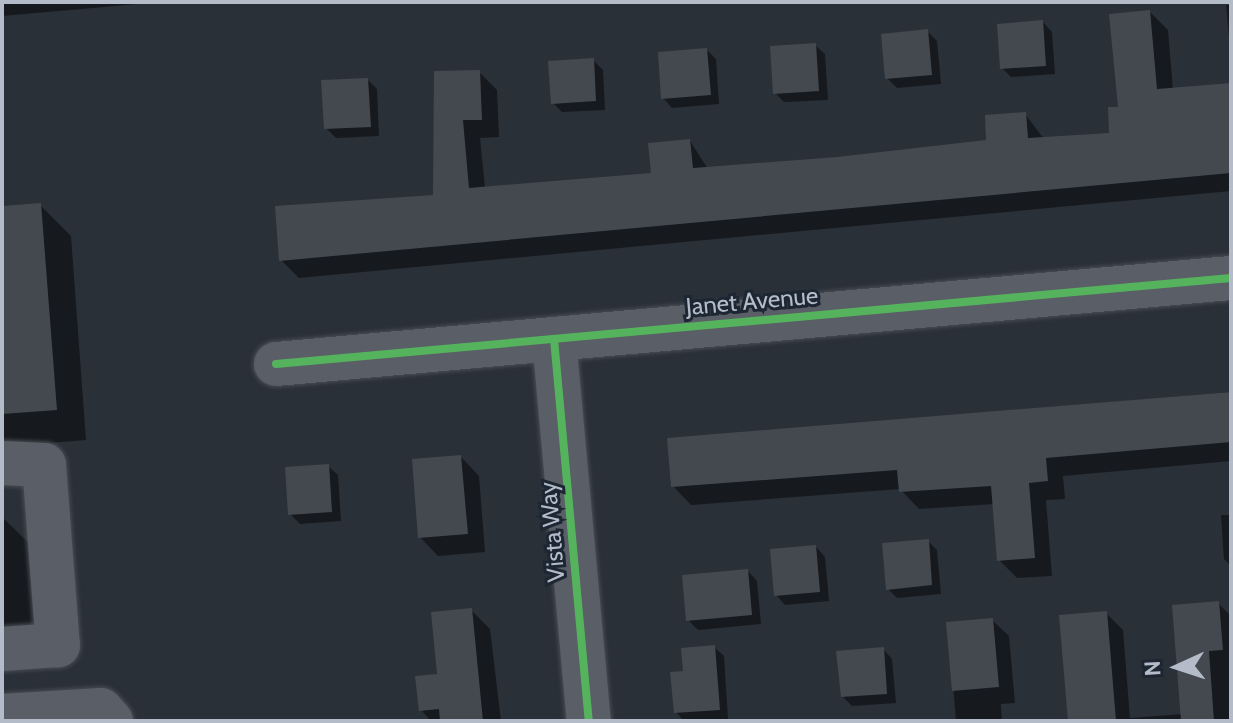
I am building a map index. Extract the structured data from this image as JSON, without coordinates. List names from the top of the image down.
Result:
{
  "streets": {
    "street": ["Janet Avenue", "Vista Way"]
  },
  "crossings": [
    ["Janet Avenue", "Vista Way"]
  ],
  "north": "left"
}
